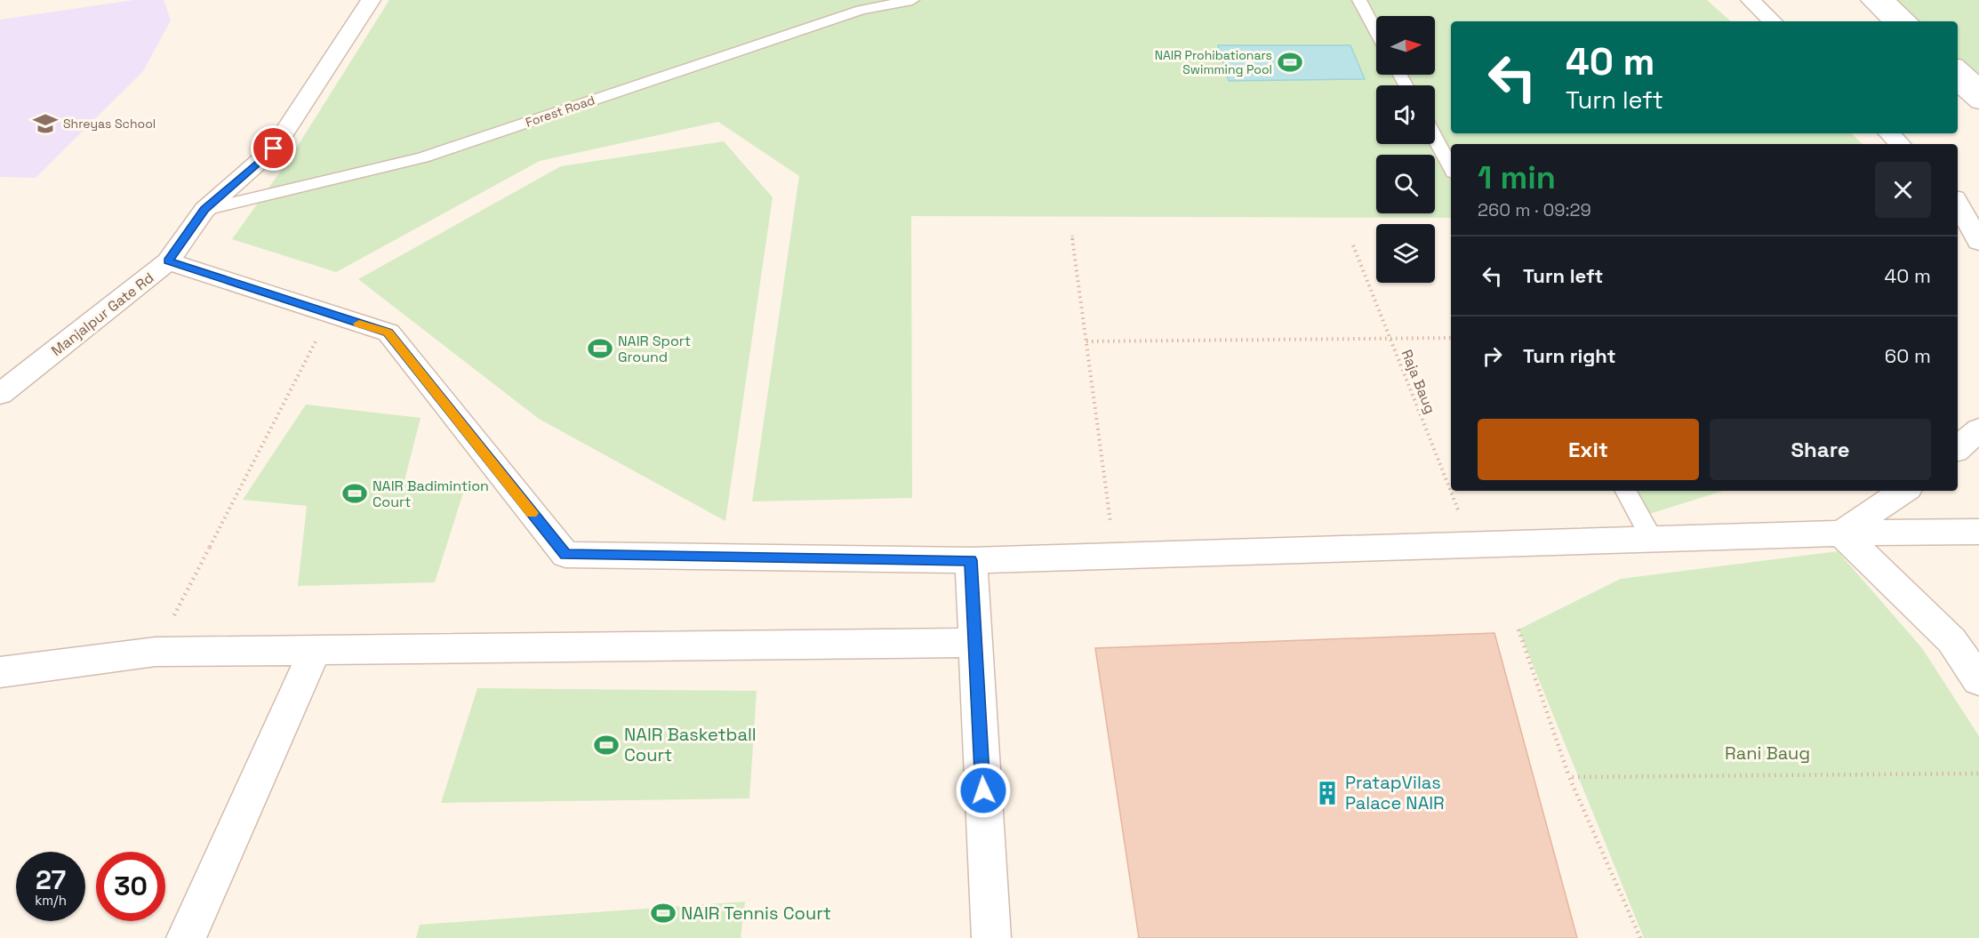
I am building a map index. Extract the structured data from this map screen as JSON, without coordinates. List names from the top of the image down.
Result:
{
  "streets": {
    "street": ["Manjalpur Gate Rd"],
    "lane": ["Forest Road"],
    "path": ["Raja Baug"]
  },
  "crossings": [
    ["Forest Road", "Manjalpur Gate Rd"]
  ],
  "parks": ["Rani Baug"],
  "places": {
    "sports": [
      "NAIR Prohibationars Swimming Pool",
      "NAIR Sport Ground",
      "NAIR Badimintion Court",
      "NAIR Basketball Court",
      "NAIR Tennis Court"
    ],
    "school or university": ["Shreyas School"],
    "building": ["PratapVilas Palace NAIR"]
  },
  "north": "right",
  "page": {
    "turn": ["40 m", "Turn left"],
    "heading": ["1 min", "260 m · 09:29"],
    "list": [
      {
        "name": "Turn left",
        "value": "40 m"
      },
      {
        "name": "Turn right",
        "value": "60 m"
      }
    ],
    "buttons": ["Exit", "Share"],
    "speed": "27 km/h",
    "limit": "30"
  }
}
